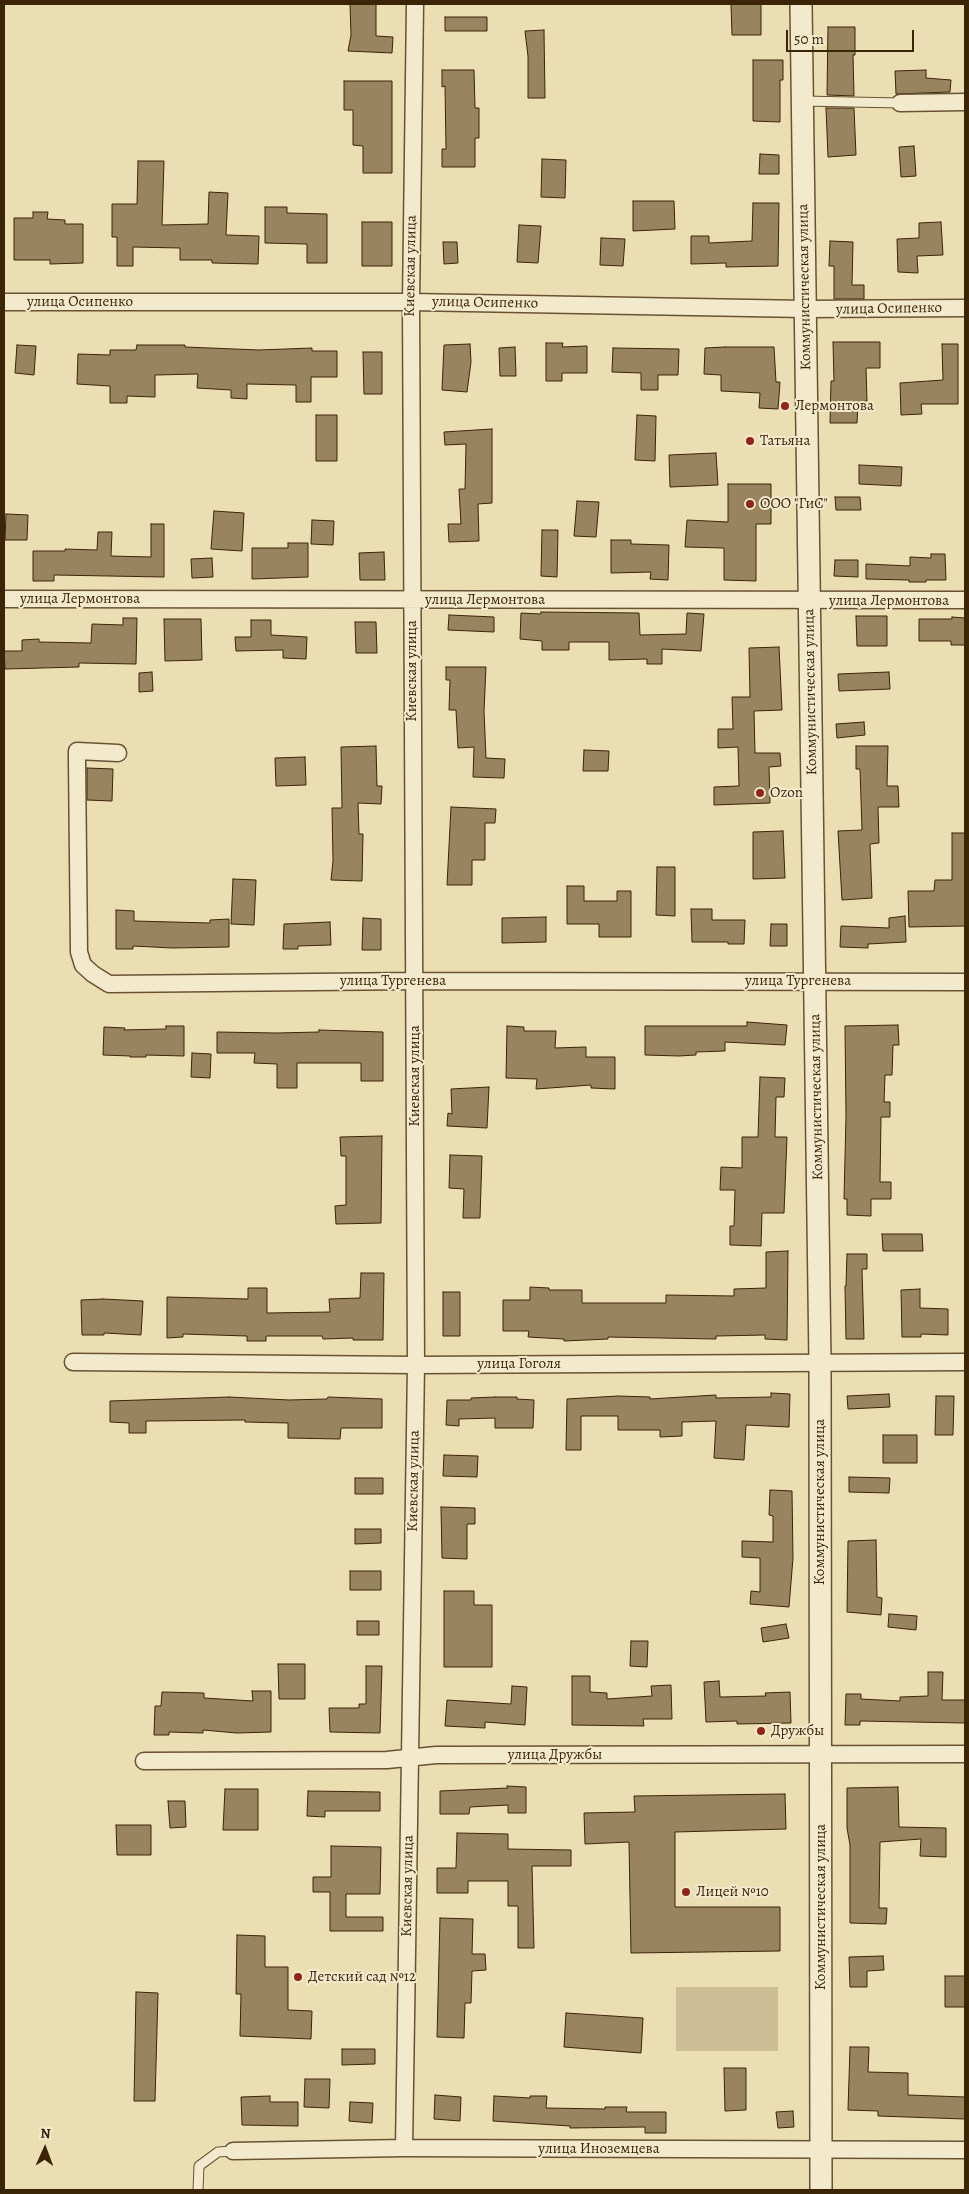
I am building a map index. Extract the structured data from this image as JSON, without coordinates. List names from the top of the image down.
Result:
{
  "streets": {
    "street": [
      "Киевская улица",
      "Коммунистическая улица",
      "улица Осипенко",
      "улица Лермонтова",
      "улица Тургенева",
      "улица Гоголя",
      "улица Дружбы",
      "улица Иноземцева"
    ]
  },
  "crossings": [
    ["Киевская улица", "улица Осипенко"],
    ["Киевская улица", "улица Лермонтова"],
    ["Киевская улица", "улица Тургенева"],
    ["Киевская улица", "улица Гоголя"],
    ["Киевская улица", "улица Дружбы"],
    ["Киевская улица", "улица Иноземцева"],
    ["Коммунистическая улица", "улица Осипенко"],
    ["Коммунистическая улица", "улица Лермонтова"],
    ["Коммунистическая улица", "улица Тургенева"],
    ["Коммунистическая улица", "улица Гоголя"],
    ["Коммунистическая улица", "улица Дружбы"],
    ["Коммунистическая улица", "улица Иноземцева"]
  ],
  "places": [
    "Лермонтова",
    "Татьяна",
    "ООО \"ГиС\"",
    "Ozon",
    "Дружбы",
    "Лицей №10",
    "Детский сад №12"
  ],
  "scale_bar": "50 m",
  "north": "top"
}
